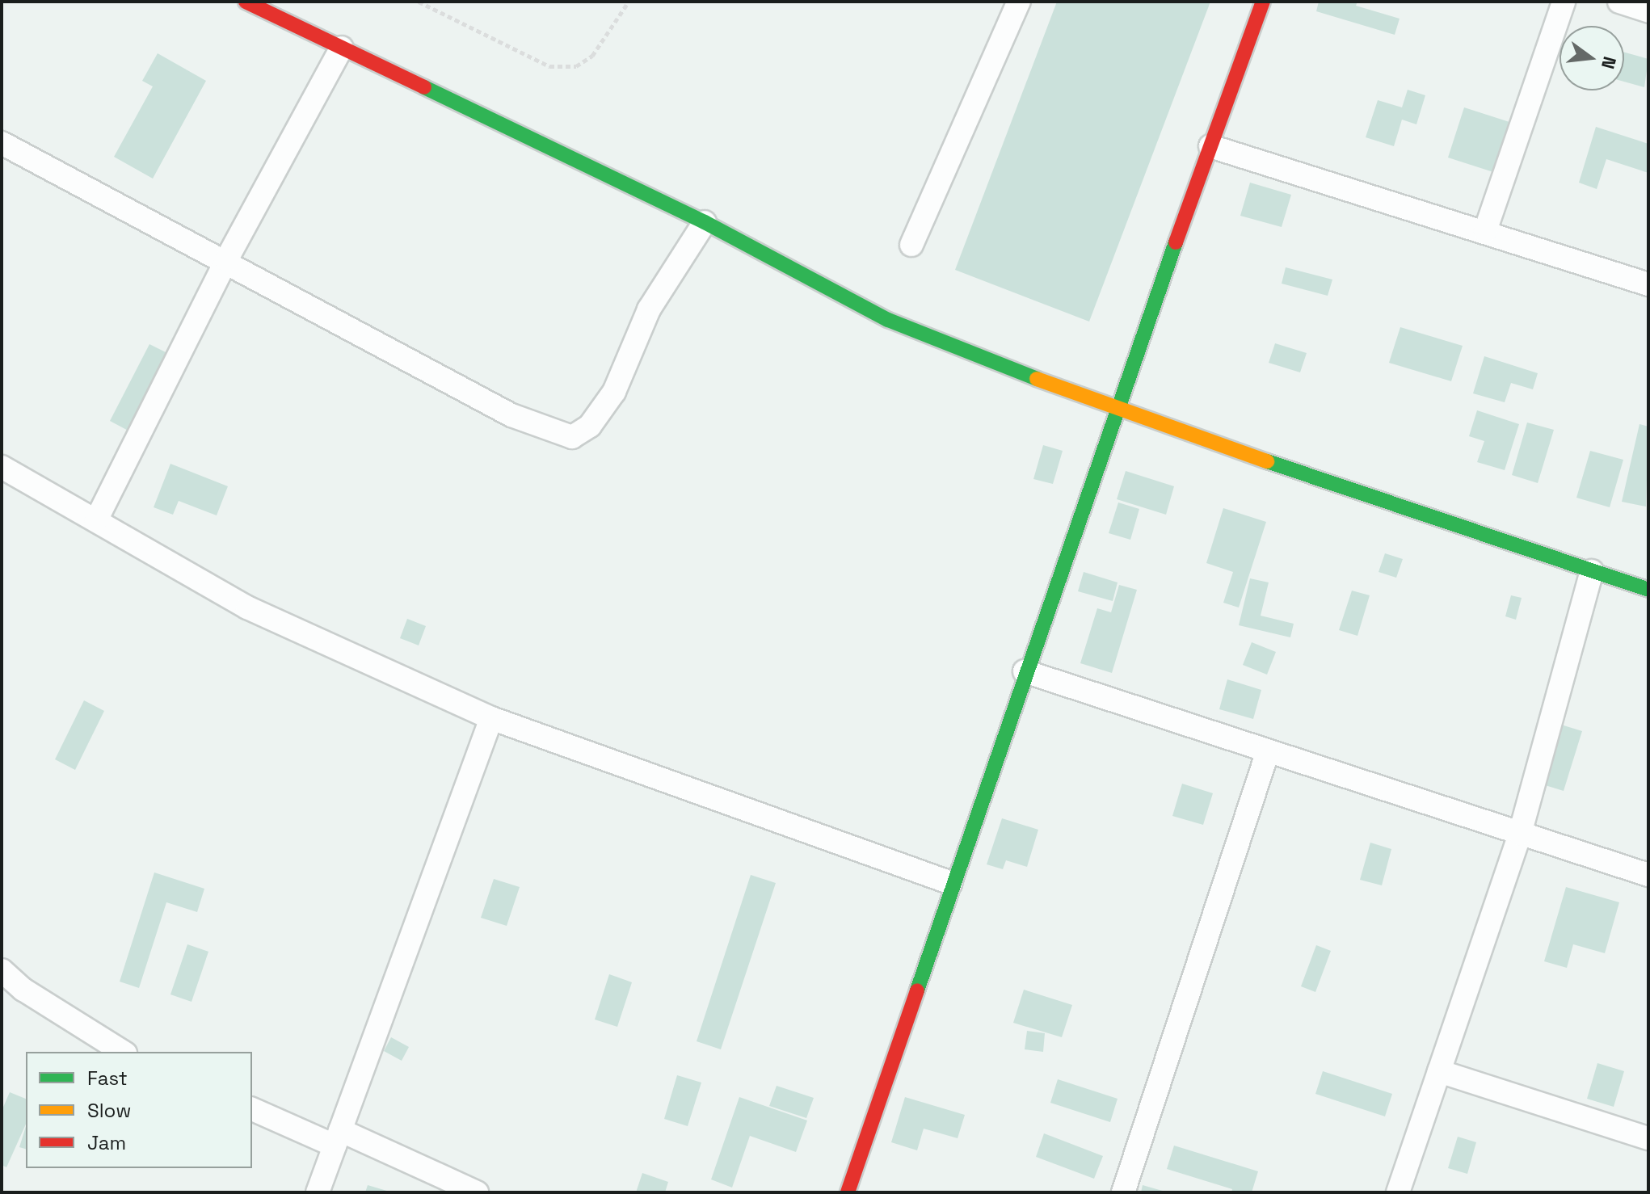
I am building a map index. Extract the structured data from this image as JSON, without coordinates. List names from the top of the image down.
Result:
{
  "legend": ["Fast", "Slow", "Jam"],
  "north": "right"
}
